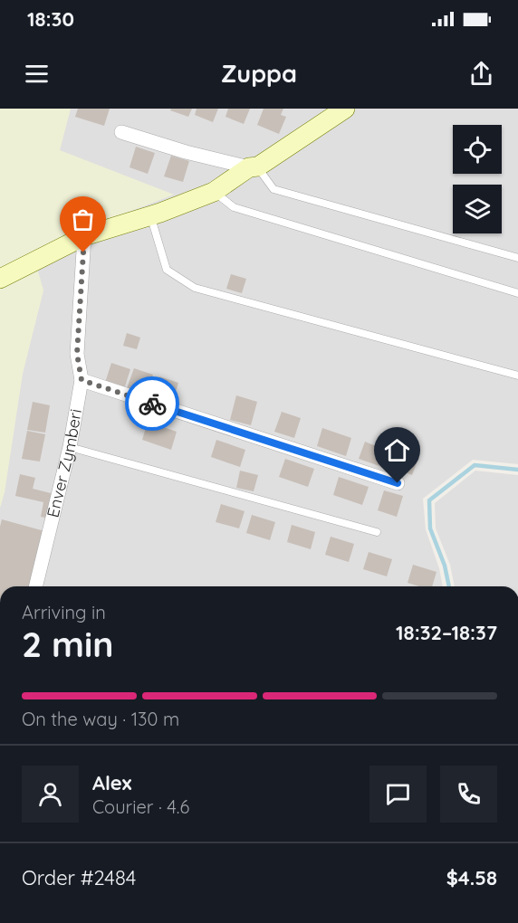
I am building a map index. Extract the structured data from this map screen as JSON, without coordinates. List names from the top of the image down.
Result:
{
  "streets": {
    "street": ["Enver Zymberi"]
  },
  "page": {
    "status": "18:30",
    "header": "Zuppa",
    "heading": ["2 min", "Arriving in", "18:32–18:37"],
    "panel": [
      "Alex",
      "Courier · 4.6",
      "Order #2484",
      "$4.58"
    ],
    "bar": "On the way · 130 m"
  }
}
